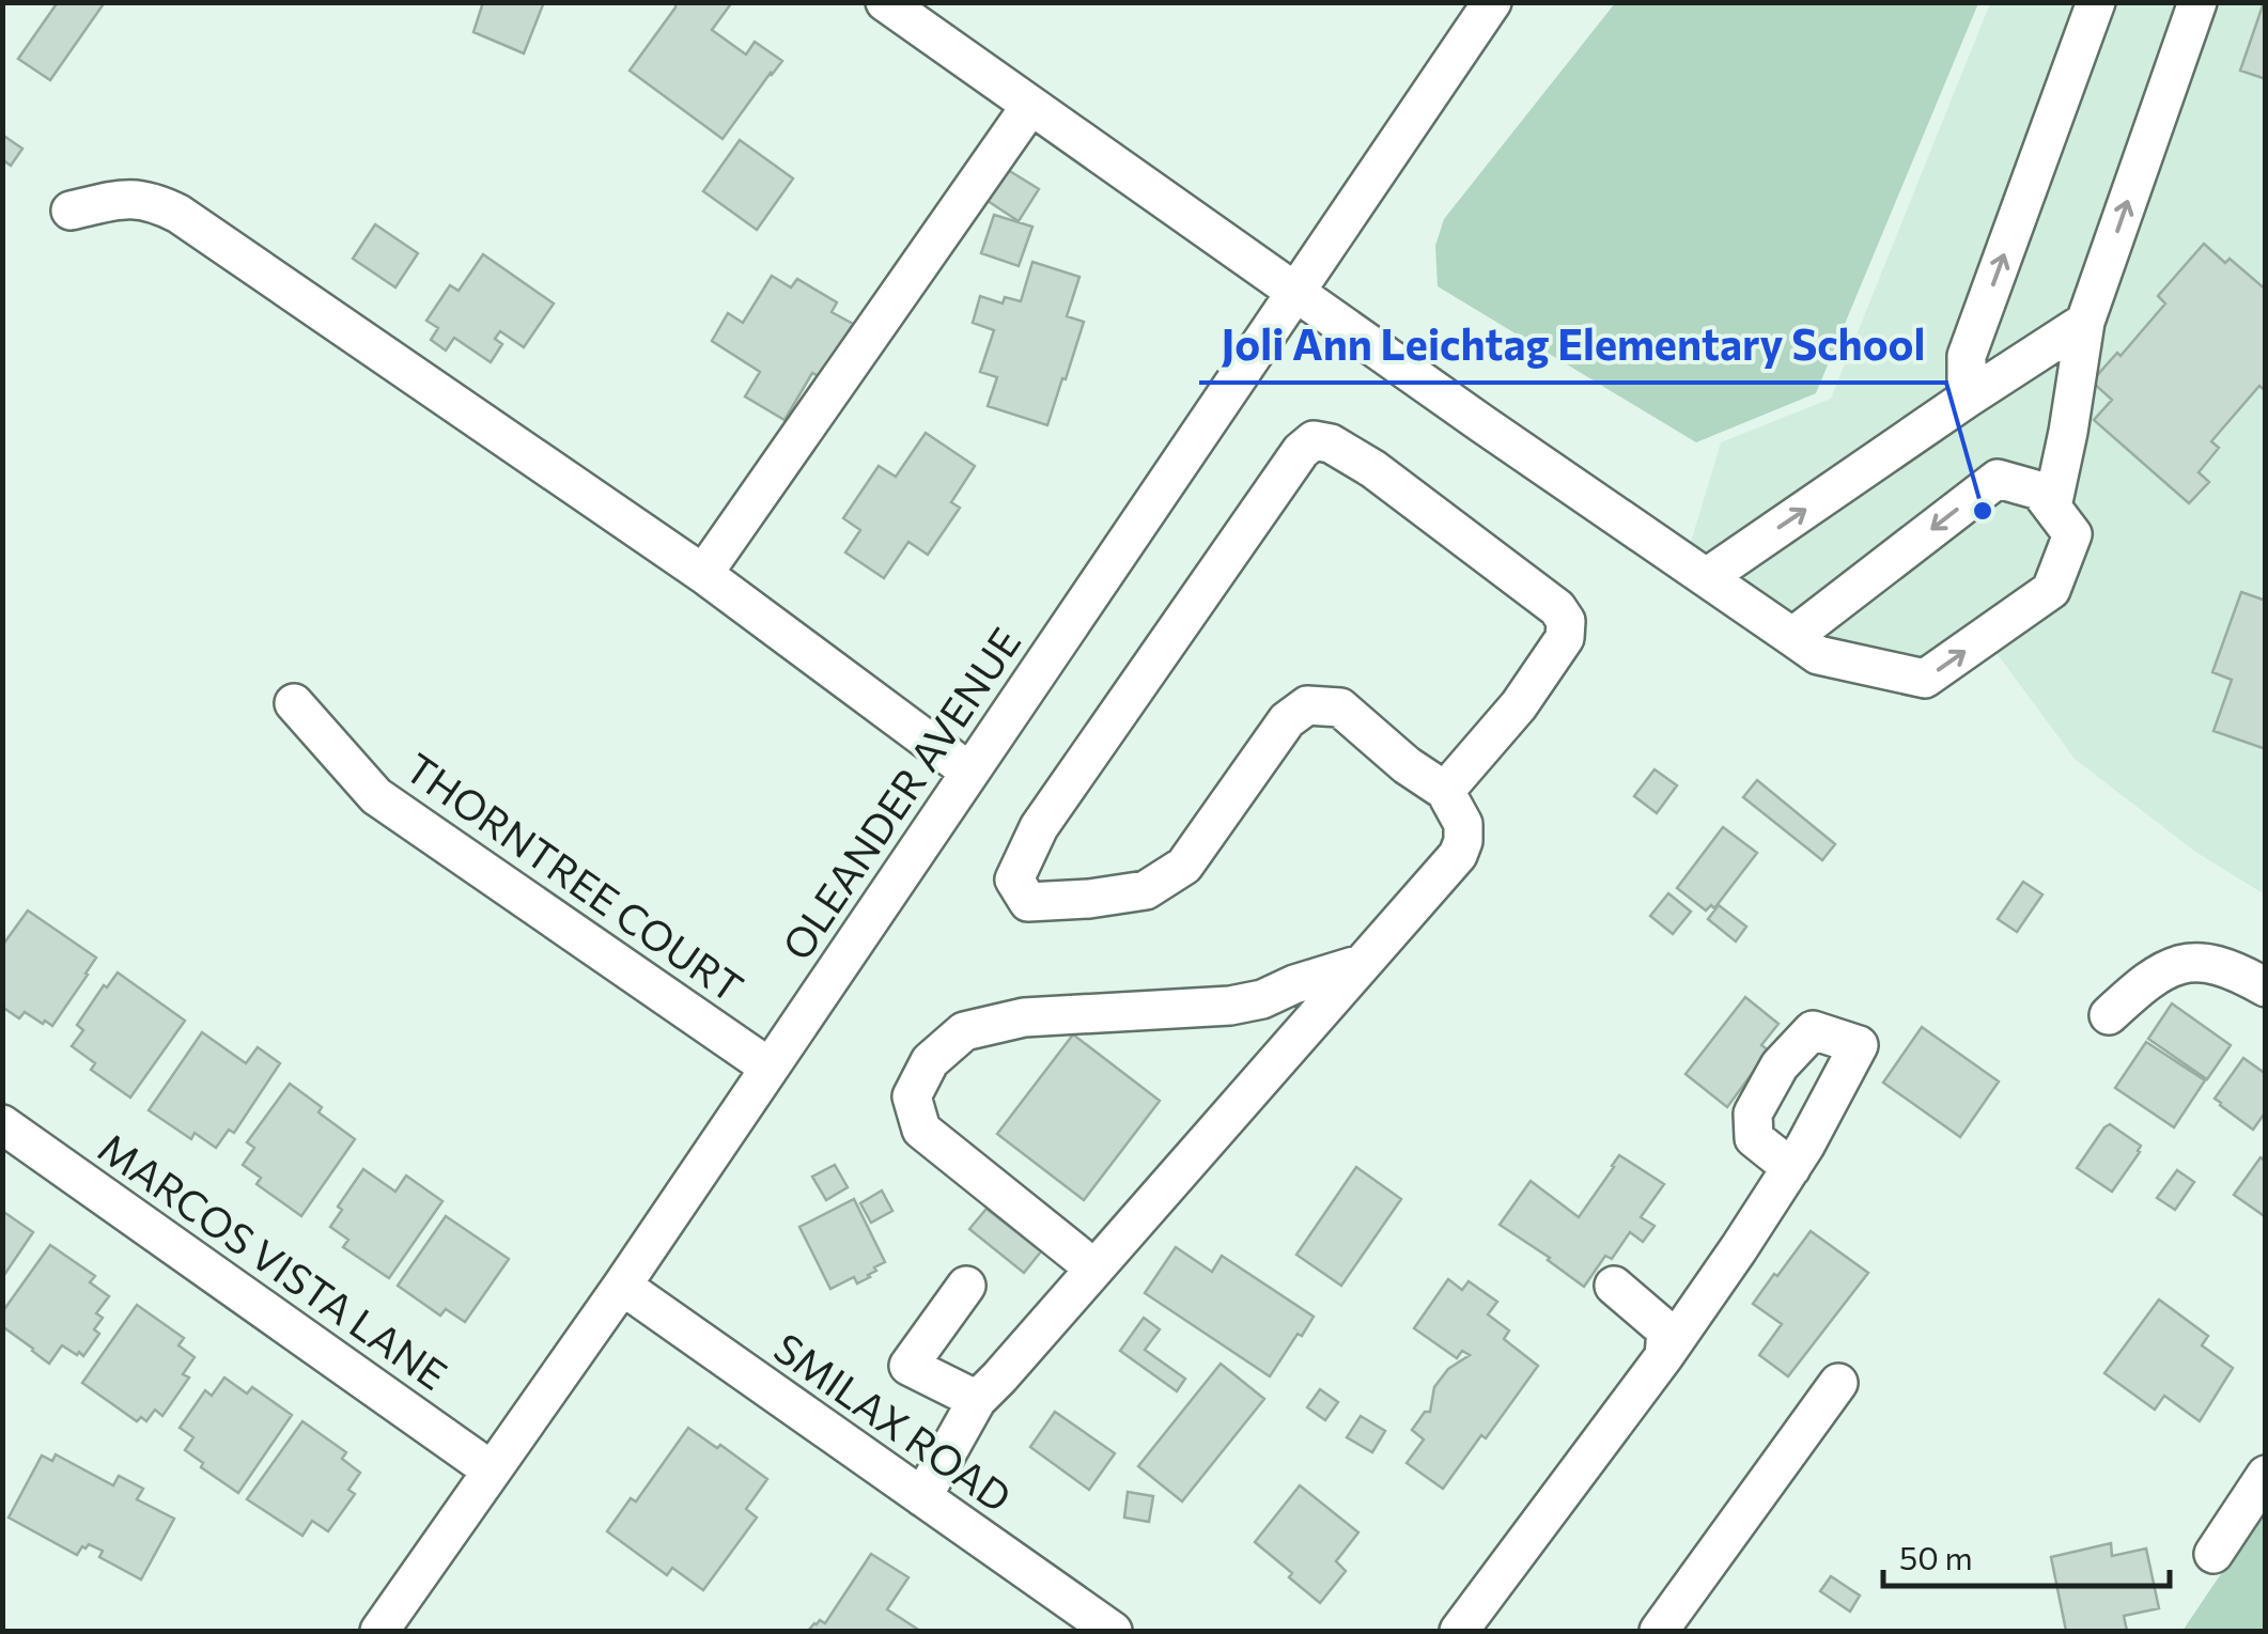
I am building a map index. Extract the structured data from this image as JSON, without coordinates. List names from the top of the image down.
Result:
{
  "streets": {
    "street": [
      "OLEANDER AVENUE",
      "THORNTREE COURT",
      "MARCOS VISTA LANE",
      "SMILAX ROAD"
    ]
  },
  "crossings": [
    ["OLEANDER AVENUE", "THORNTREE COURT"],
    ["OLEANDER AVENUE", "MARCOS VISTA LANE"],
    ["OLEANDER AVENUE", "SMILAX ROAD"]
  ],
  "places": ["Joli Ann Leichtag Elementary School"],
  "scale_bar": "50 m"
}
